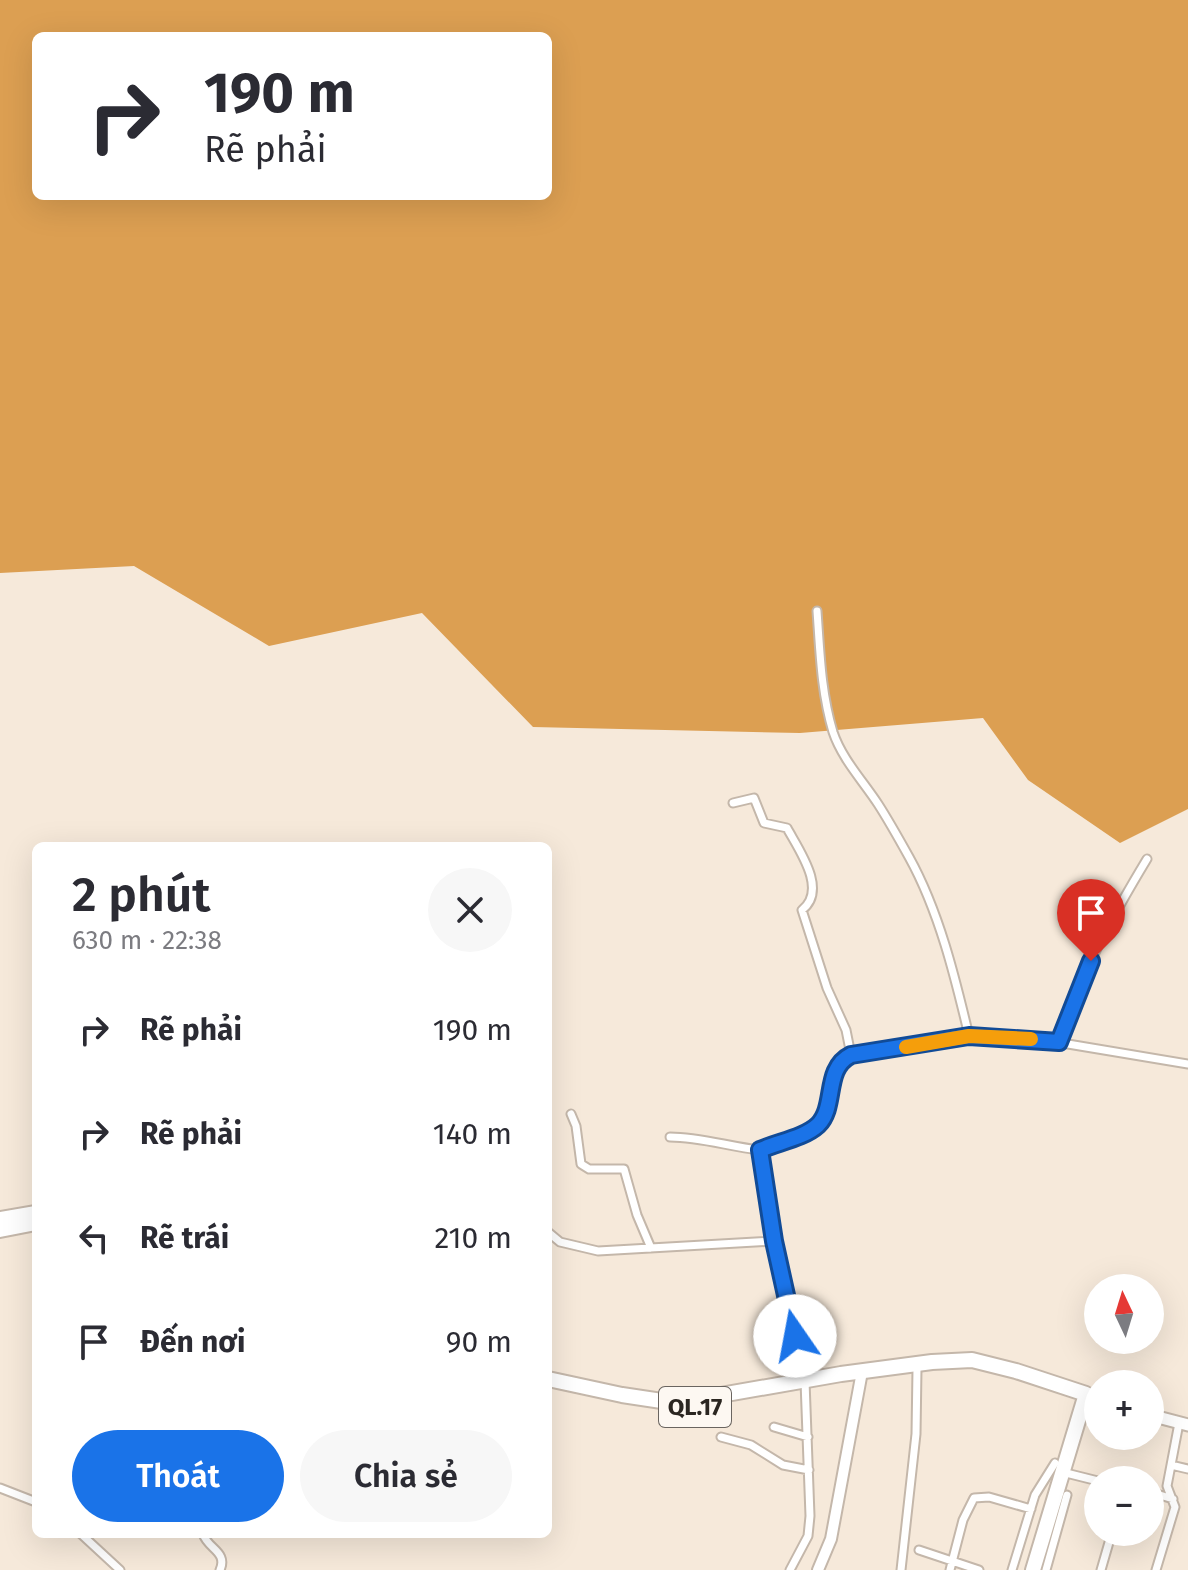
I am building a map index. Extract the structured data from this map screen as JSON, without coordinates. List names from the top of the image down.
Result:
{
  "streets": {
    "highway": ["QL.17"]
  },
  "north": "top",
  "page": {
    "turn": ["190 m", "Rẽ phải"],
    "heading": ["2 phút", "630 m · 22:38"],
    "list": [
      {
        "name": "Rẽ phải",
        "value": "190 m"
      },
      {
        "name": "Rẽ phải",
        "value": "140 m"
      },
      {
        "name": "Rẽ trái",
        "value": "210 m"
      },
      {
        "name": "Đến nơi",
        "value": "90 m"
      }
    ],
    "map_buttons": ["+", "−"],
    "buttons": ["Thoát", "Chia sẻ"]
  }
}
